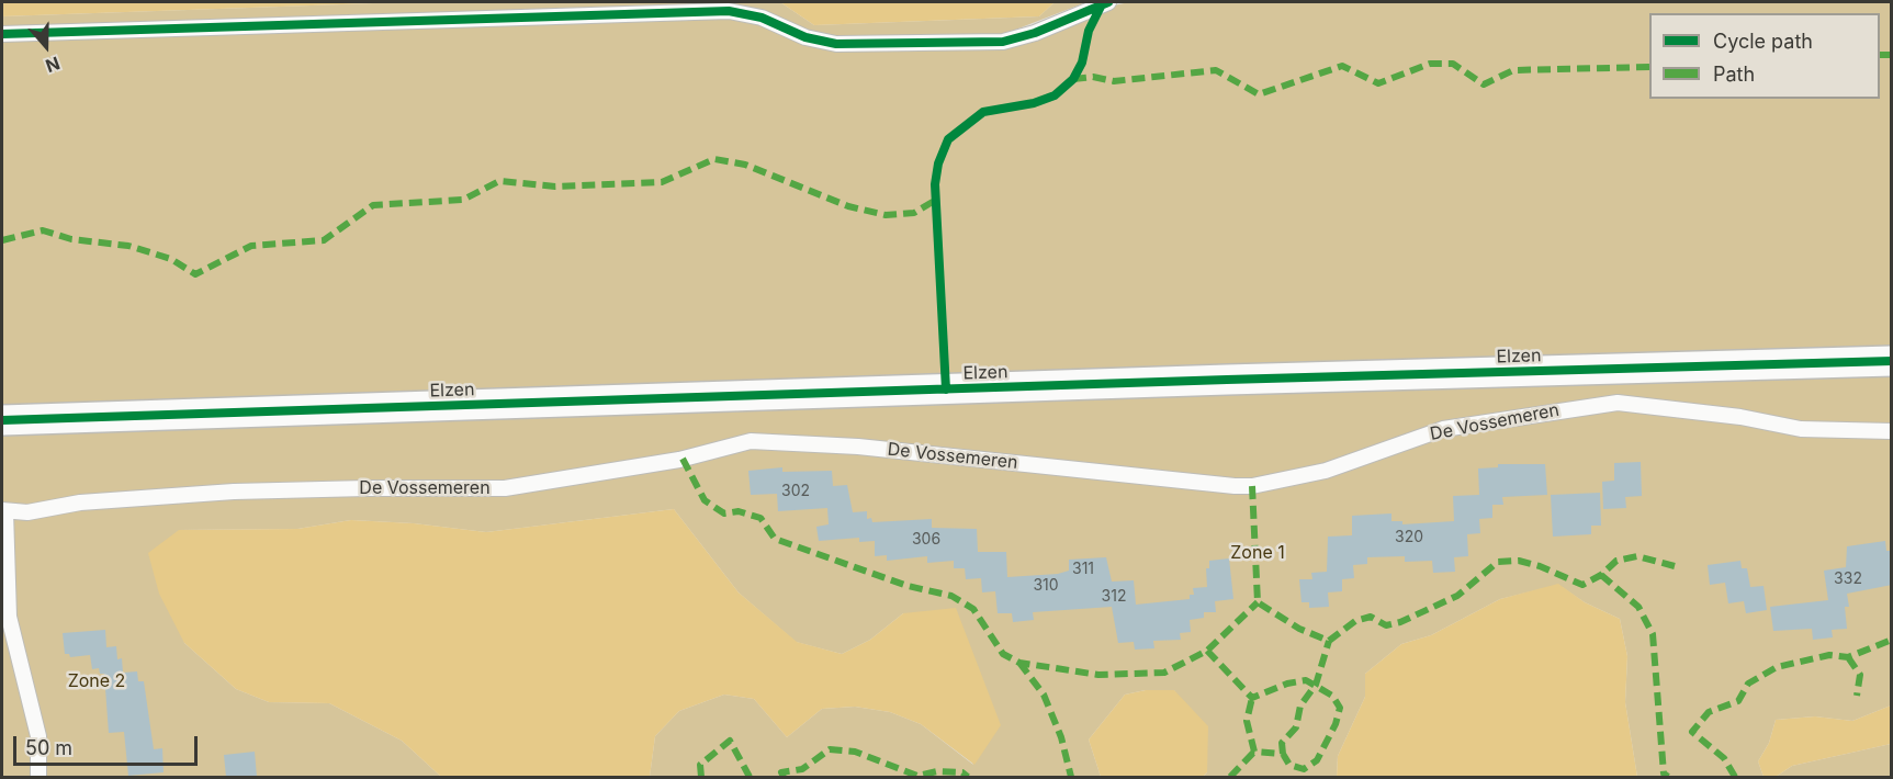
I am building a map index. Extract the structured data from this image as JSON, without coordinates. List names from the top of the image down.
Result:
{
  "streets": {
    "street": ["Elzen"],
    "lane": ["De Vossemeren"]
  },
  "parks": ["Zone 1", "Zone 2"],
  "house_numbers": [
    "302",
    "320",
    "306",
    "311",
    "332",
    "310",
    "312"
  ],
  "legend": ["Cycle path", "Path"],
  "scale_bar": "50 m",
  "north": "bottom"
}
